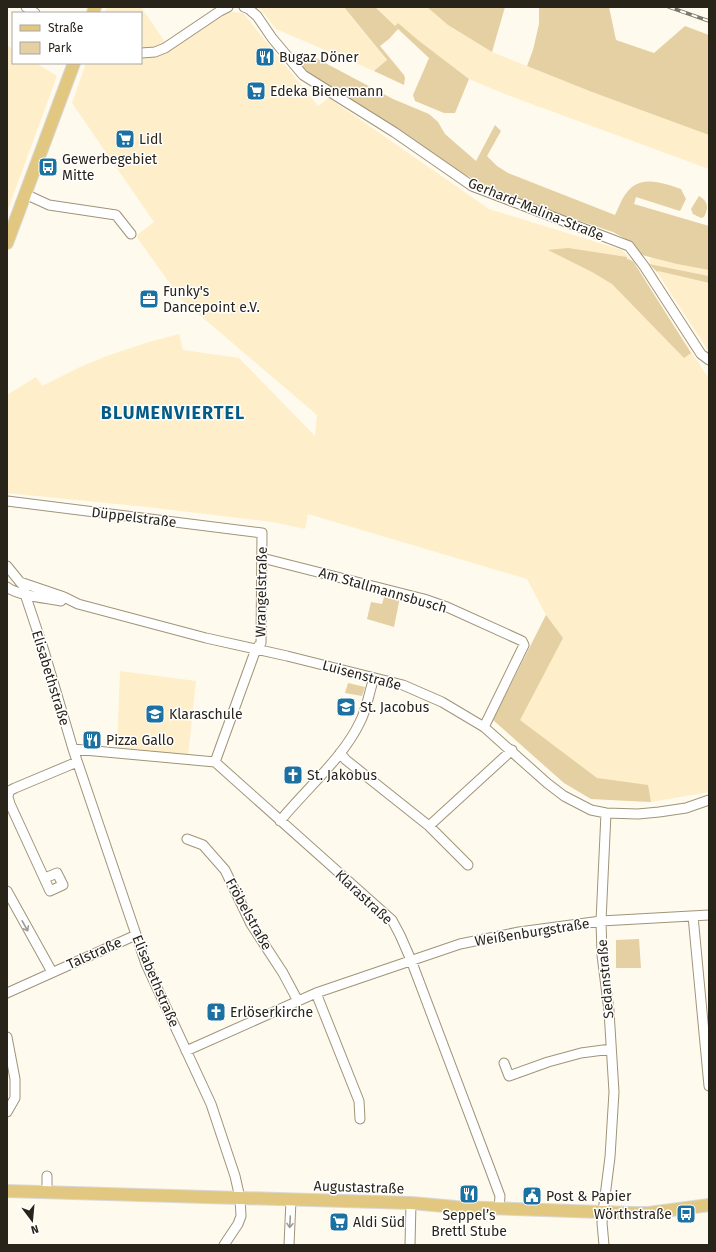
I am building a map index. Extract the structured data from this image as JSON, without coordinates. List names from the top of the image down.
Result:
{
  "streets": {
    "main road": ["Augustastraße"],
    "street": [
      "Gerhard-Malina-Straße",
      "Düppelstraße",
      "Am Stallmannsbusch",
      "Wrangelstraße",
      "Luisenstraße",
      "Elisabethstraße",
      "Klarastraße",
      "Fröbelstraße",
      "Weißenburgstraße",
      "Talstraße",
      "Sedanstraße"
    ]
  },
  "crossings": [
    ["Düppelstraße", "Wrangelstraße"],
    ["Am Stallmannsbusch", "Wrangelstraße"],
    ["Am Stallmannsbusch", "Luisenstraße"],
    ["Wrangelstraße", "Luisenstraße"],
    ["Wrangelstraße", "Klarastraße"],
    ["Luisenstraße", "Elisabethstraße"],
    ["Luisenstraße", "Sedanstraße"],
    ["Elisabethstraße", "Weißenburgstraße"],
    ["Elisabethstraße", "Talstraße"],
    ["Elisabethstraße", "Augustastraße"],
    ["Klarastraße", "Weißenburgstraße"],
    ["Klarastraße", "Augustastraße"],
    ["Fröbelstraße", "Weißenburgstraße"],
    ["Weißenburgstraße", "Sedanstraße"],
    ["Sedanstraße", "Augustastraße"]
  ],
  "one_way": ["Talstraße"],
  "districts": ["BLUMENVIERTEL"],
  "places": {
    "restaurant": ["Bugaz Döner", "Pizza Gallo", "Seppel’s Brettl Stube"],
    "supermarket": ["Edeka Bienemann", "Lidl", "Aldi Süd"],
    "bus stop": ["Gewerbegebiet Mitte", "Wörthstraße"],
    "office": ["Funky's Dancepoint e.V."],
    "school or university": ["St. Jacobus", "Klaraschule"],
    "church": ["St. Jakobus", "Erlöserkirche"],
    "public building": ["Post & Papier"]
  },
  "legend": ["Straße", "Park"],
  "north": "bottom"
}
